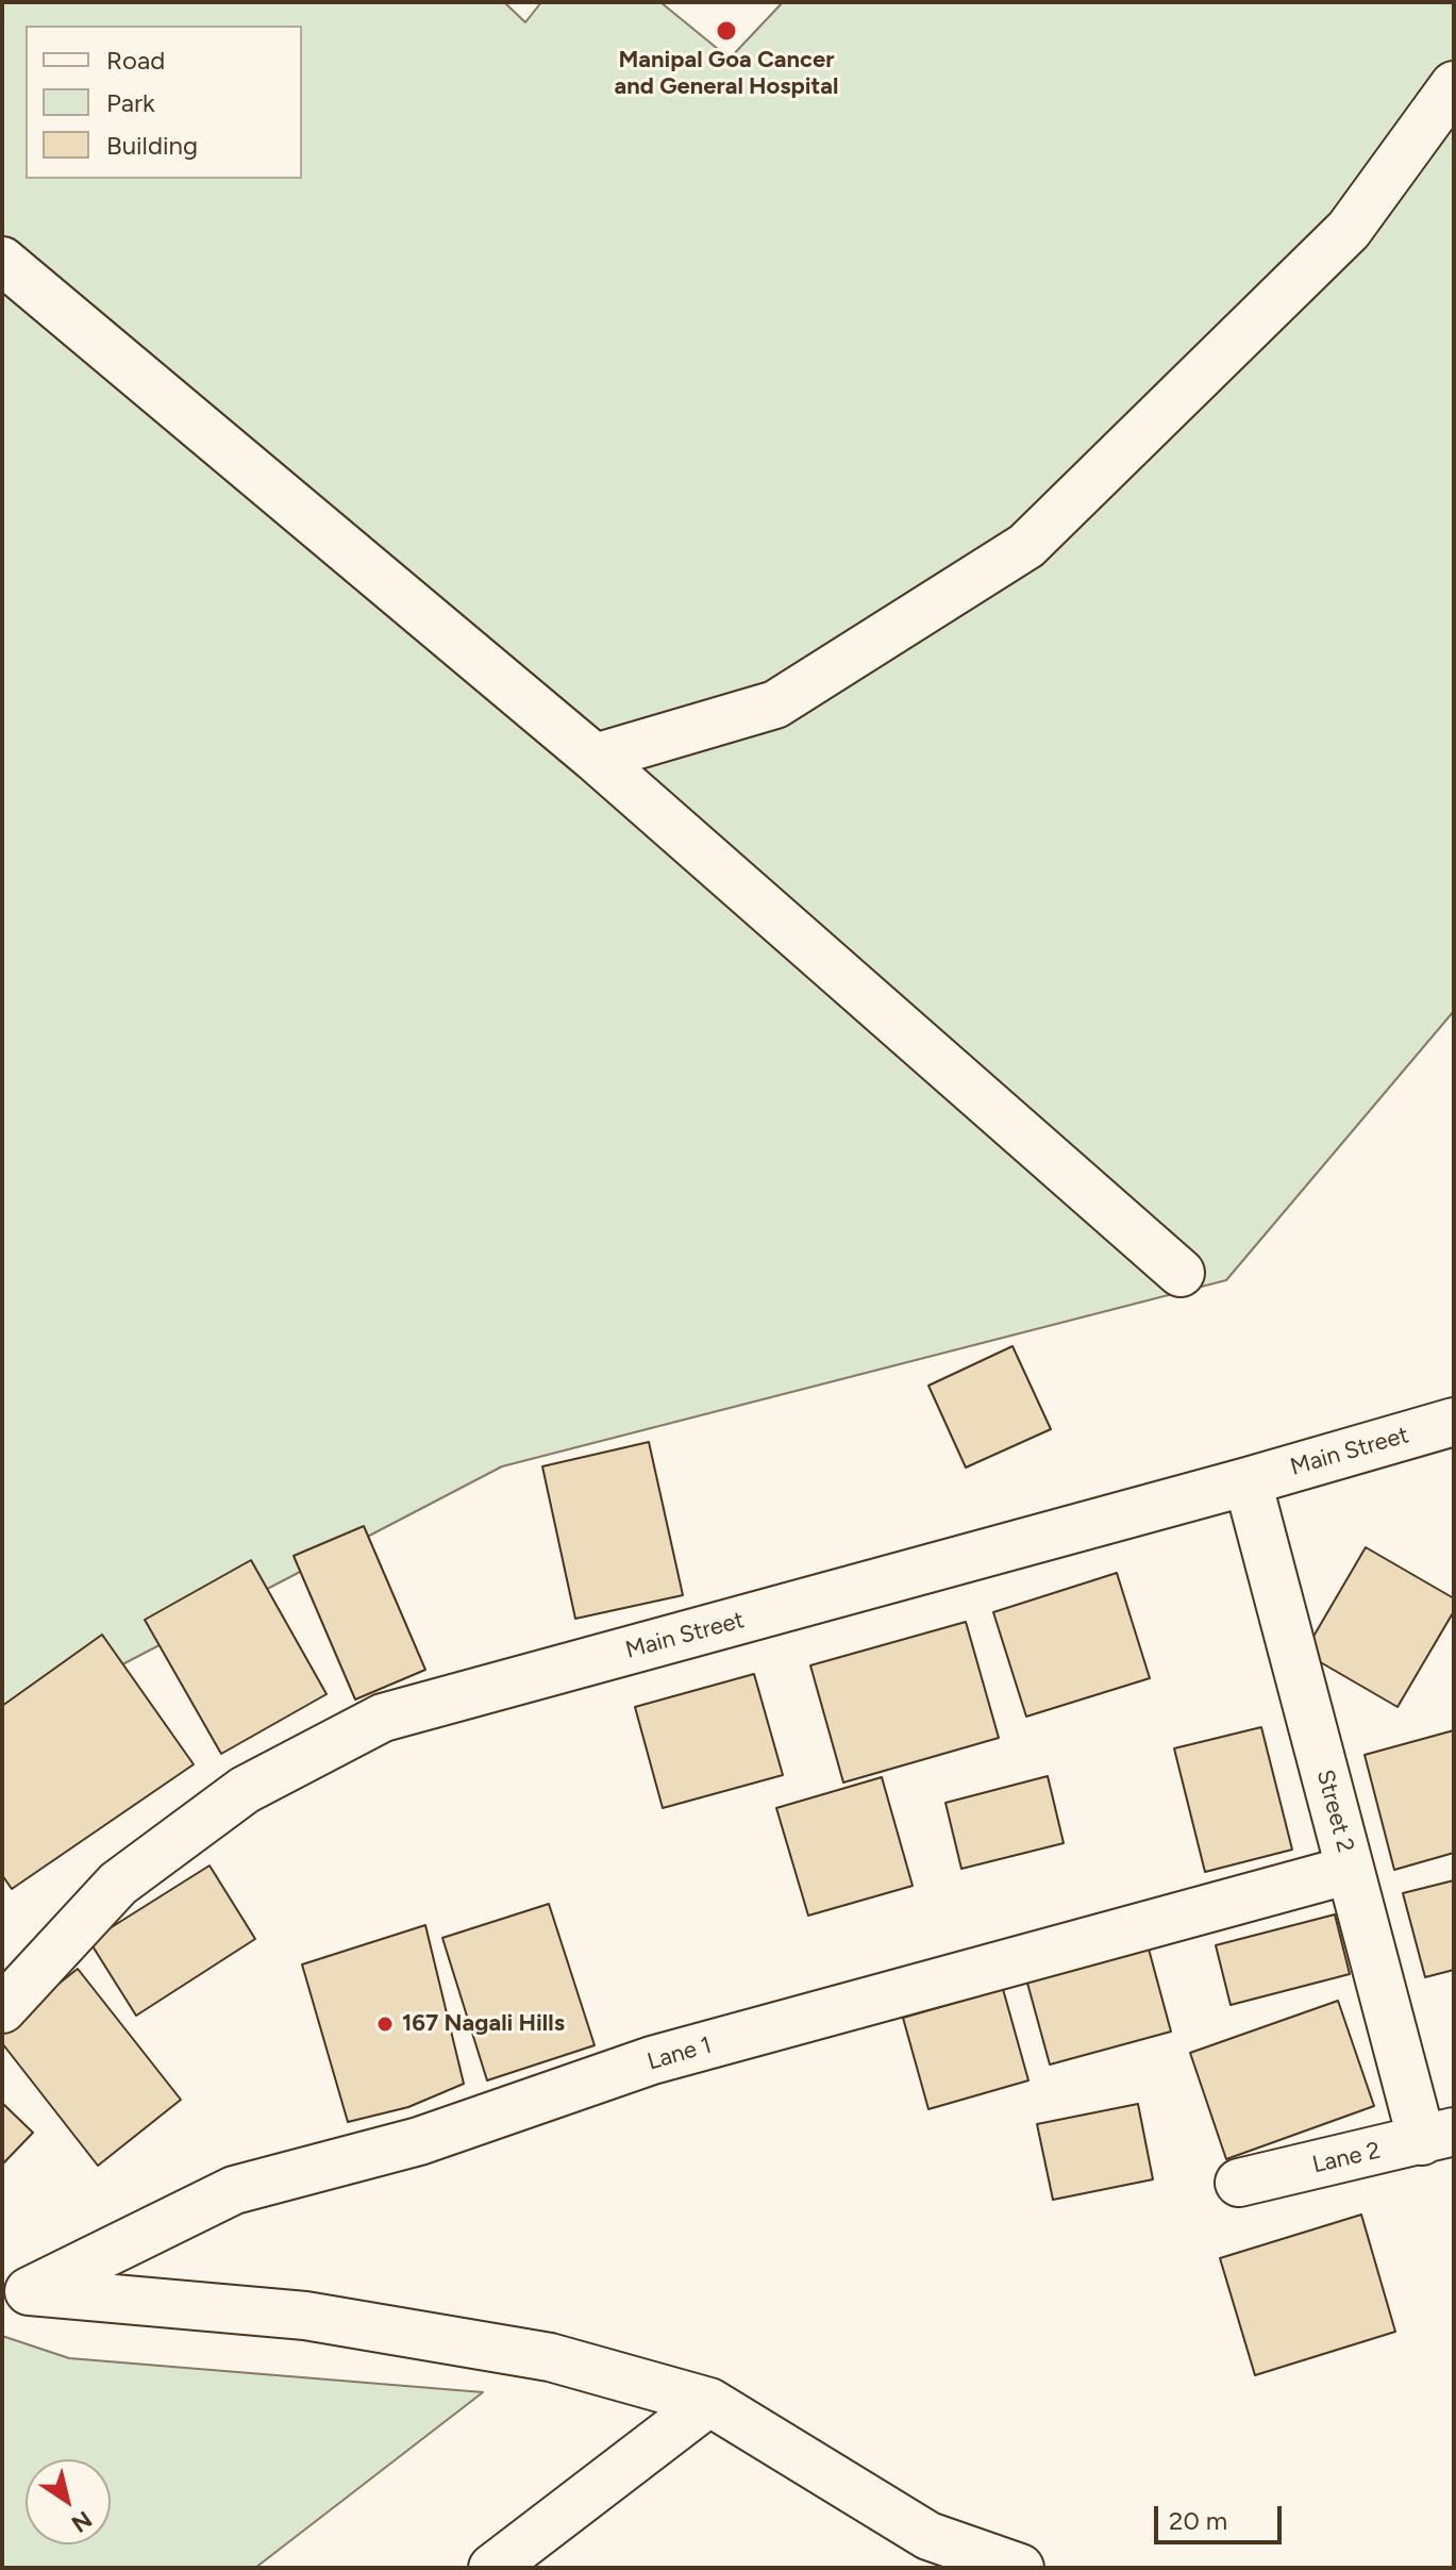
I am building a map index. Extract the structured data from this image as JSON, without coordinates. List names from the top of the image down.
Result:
{
  "streets": {
    "street": [
      "Main Street",
      "Street 2",
      "Lane 1",
      "Lane 2"
    ]
  },
  "crossings": [
    ["Main Street", "Street 2"],
    ["Street 2", "Lane 1"],
    ["Street 2", "Lane 2"]
  ],
  "places": ["Manipal Goa Cancer and General Hospital", "167 Nagali Hills"],
  "legend": ["Road", "Park", "Building"],
  "scale_bar": "20 m",
  "north": "bottom right"
}
